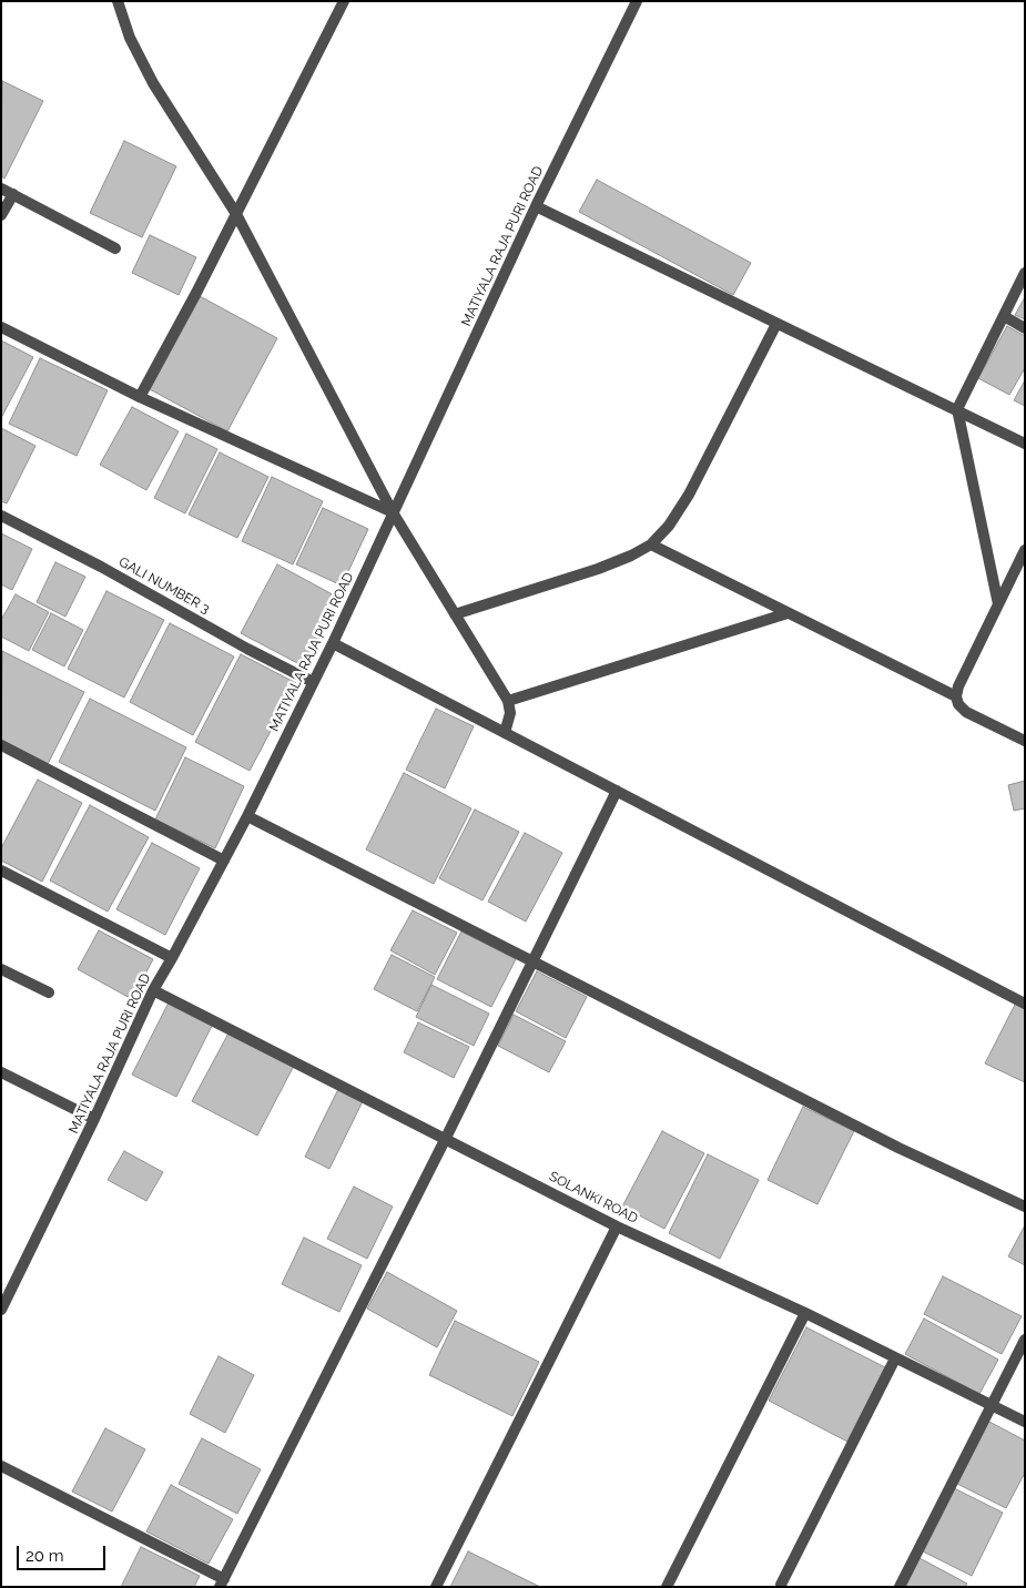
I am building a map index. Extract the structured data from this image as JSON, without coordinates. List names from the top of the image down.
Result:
{
  "streets": {
    "street": ["MATIYALA RAJA PURI ROAD", "GALI NUMBER 3", "SOLANKI ROAD"]
  },
  "crossings": [
    ["MATIYALA RAJA PURI ROAD", "GALI NUMBER 3"],
    ["MATIYALA RAJA PURI ROAD", "SOLANKI ROAD"]
  ],
  "scale_bar": "20 m"
}
